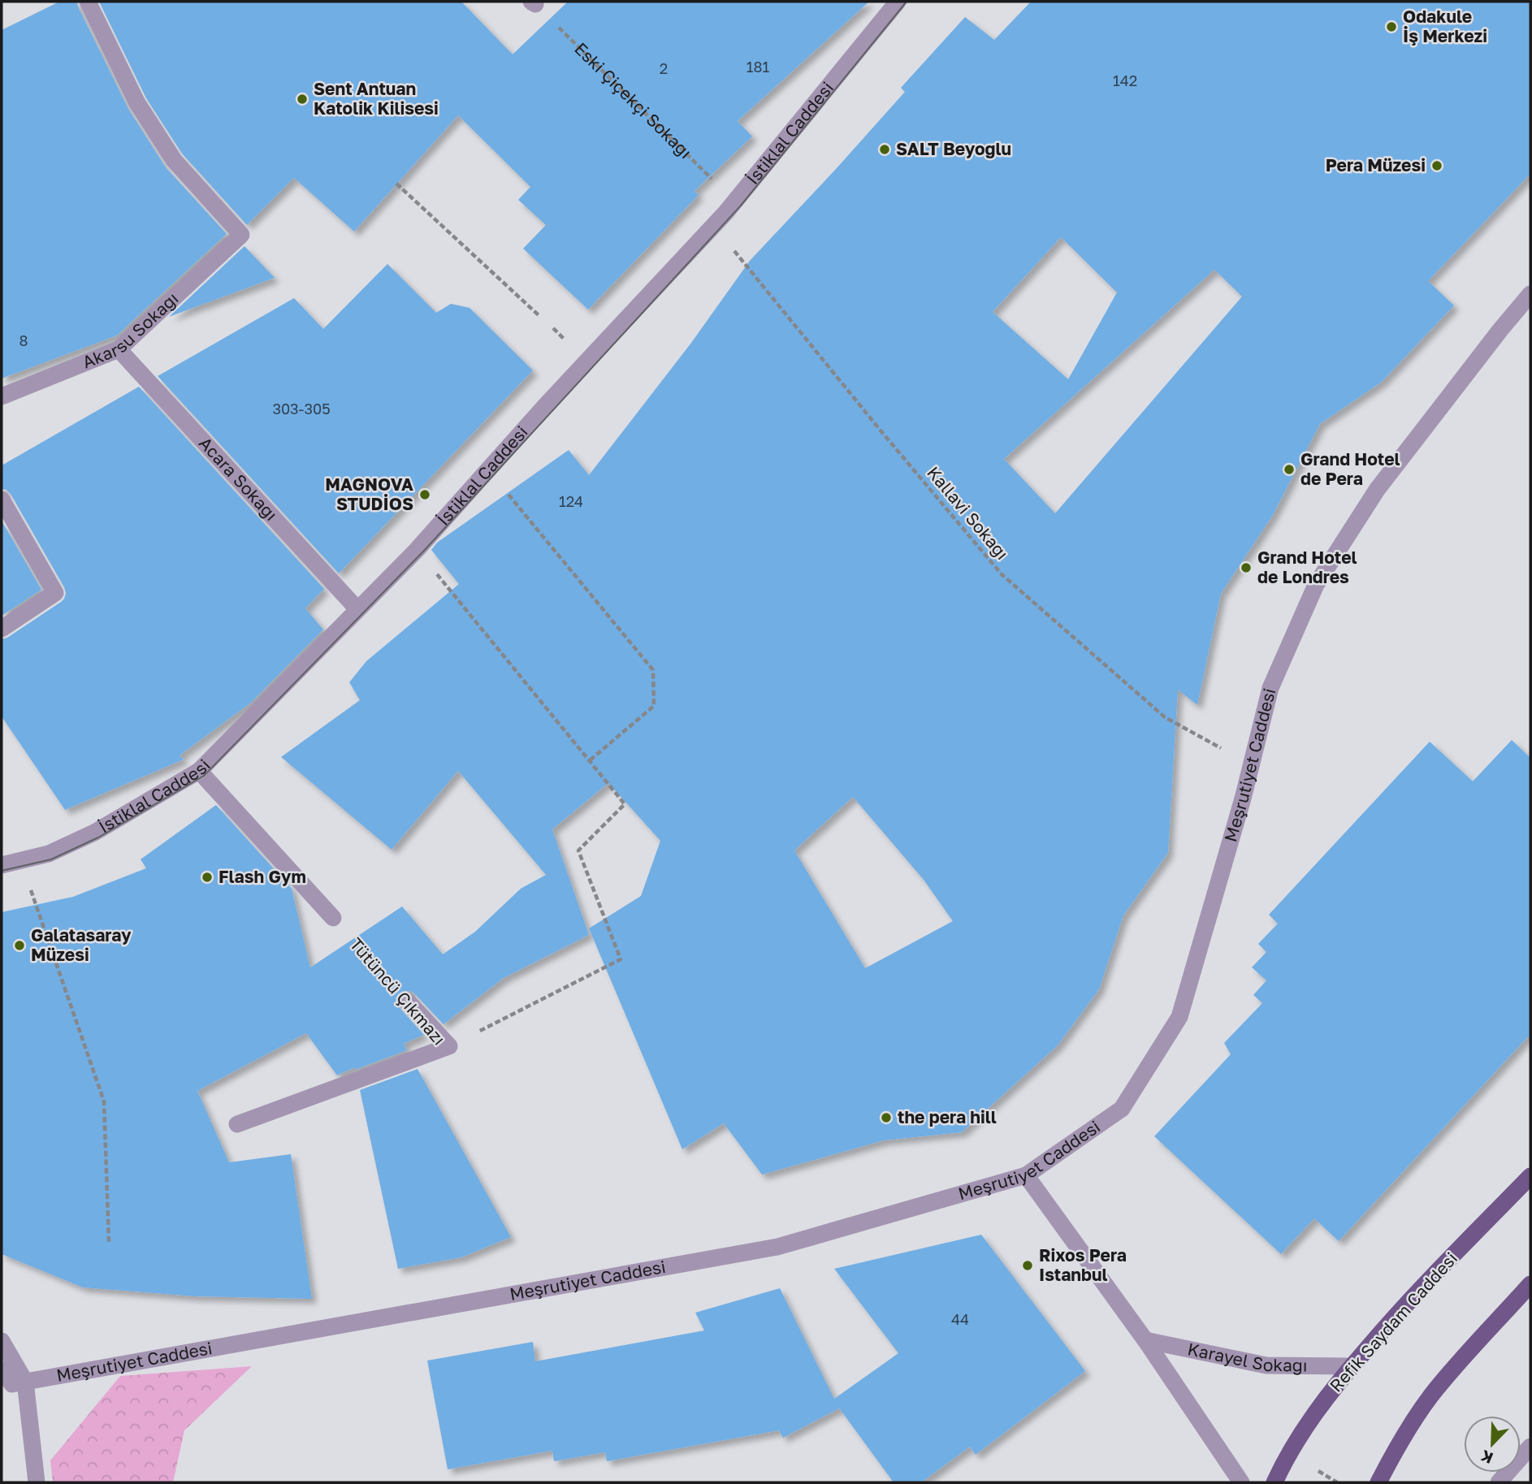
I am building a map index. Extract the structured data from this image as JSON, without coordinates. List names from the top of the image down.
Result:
{
  "streets": {
    "main road": ["Refik Saydam Caddesi"],
    "street": [
      "İstiklal Caddesi",
      "Akarsu Sokağı",
      "Acara Sokağı",
      "Meşrutiyet Caddesi",
      "Tütüncü Çıkmazı",
      "Karayel Sokağı"
    ],
    "path": ["Eski Çiçekçi Sokağı", "Kallavi Sokağı"]
  },
  "crossings": [
    ["Eski Çiçekçi Sokağı", "İstiklal Caddesi"],
    ["İstiklal Caddesi", "Acara Sokağı"],
    ["İstiklal Caddesi", "Kallavi Sokağı"],
    ["Akarsu Sokağı", "Acara Sokağı"],
    ["Kallavi Sokağı", "Meşrutiyet Caddesi"],
    ["Meşrutiyet Caddesi", "Karayel Sokağı"],
    ["Refik Saydam Caddesi", "Karayel Sokağı"]
  ],
  "places": [
    "Odakule İş Merkezi",
    "Sent Antuan Katolik Kilisesi",
    "SALT Beyoğlu",
    "Pera Müzesi",
    "Grand Hotel de Pera",
    "MAGNOVA STUDİOS",
    "Grand Hotel de Londres",
    "Flash Gym",
    "Galatasaray Müzesi",
    "the pera hill",
    "Rixos Pera Istanbul"
  ],
  "house_numbers": [
    "181",
    "2",
    "142",
    "8",
    "303-305",
    "124",
    "44"
  ],
  "north": "bottom left"
}
